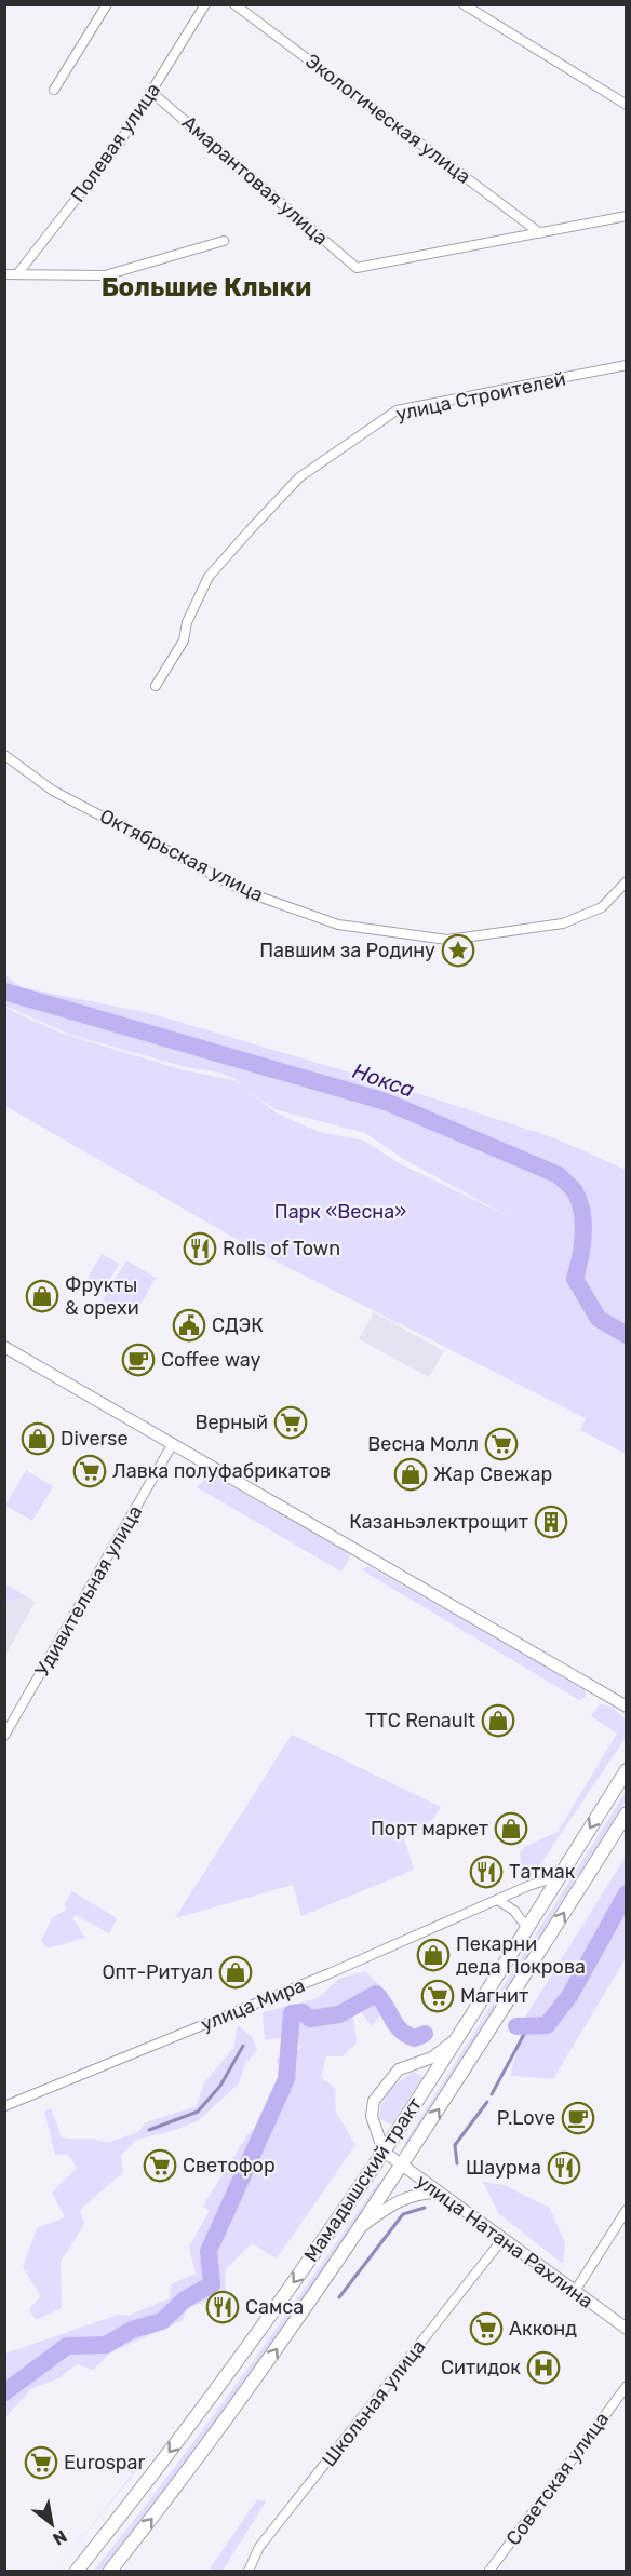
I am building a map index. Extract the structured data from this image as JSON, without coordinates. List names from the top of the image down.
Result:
{
  "streets": {
    "main road": ["Мамадышский тракт"],
    "street": [
      "Экологическая улица",
      "Полевая улица",
      "Амарантовая улица",
      "улица Строителей",
      "Октябрьская улица",
      "Удивительная улица",
      "улица Мира",
      "улица Натана Рахлина",
      "Школьная улица",
      "Советская улица"
    ]
  },
  "crossings": [
    ["Экологическая улица", "Амарантовая улица"],
    ["Полевая улица", "Амарантовая улица"],
    ["улица Мира", "Мамадышский тракт"],
    ["Мамадышский тракт", "улица Натана Рахлина"],
    ["улица Натана Рахлина", "Школьная улица"]
  ],
  "districts": ["Большие Клыки"],
  "water": ["Нокса"],
  "parks": ["Парк «Весна»"],
  "places": {
    "place": ["Павшим за Родину"],
    "restaurant": [
      "Rolls of Town",
      "Татмак",
      "Шаурма",
      "Самса"
    ],
    "shop": [
      "Фрукты & орехи",
      "Diverse",
      "Жар Свежар",
      "ТТС Renault",
      "Порт маркет",
      "Пекарни деда Покрова",
      "Опт-Ритуал"
    ],
    "public building": ["СДЭК"],
    "cafe": ["Coffee way", "P.Love"],
    "supermarket": [
      "Верный",
      "Весна Молл",
      "Лавка полуфабрикатов",
      "Магнит",
      "Светофор",
      "Акконд",
      "Eurospar"
    ],
    "building": ["Казаньэлектрощит"],
    "hospital": ["Ситидок"]
  },
  "north": "bottom right"
}
